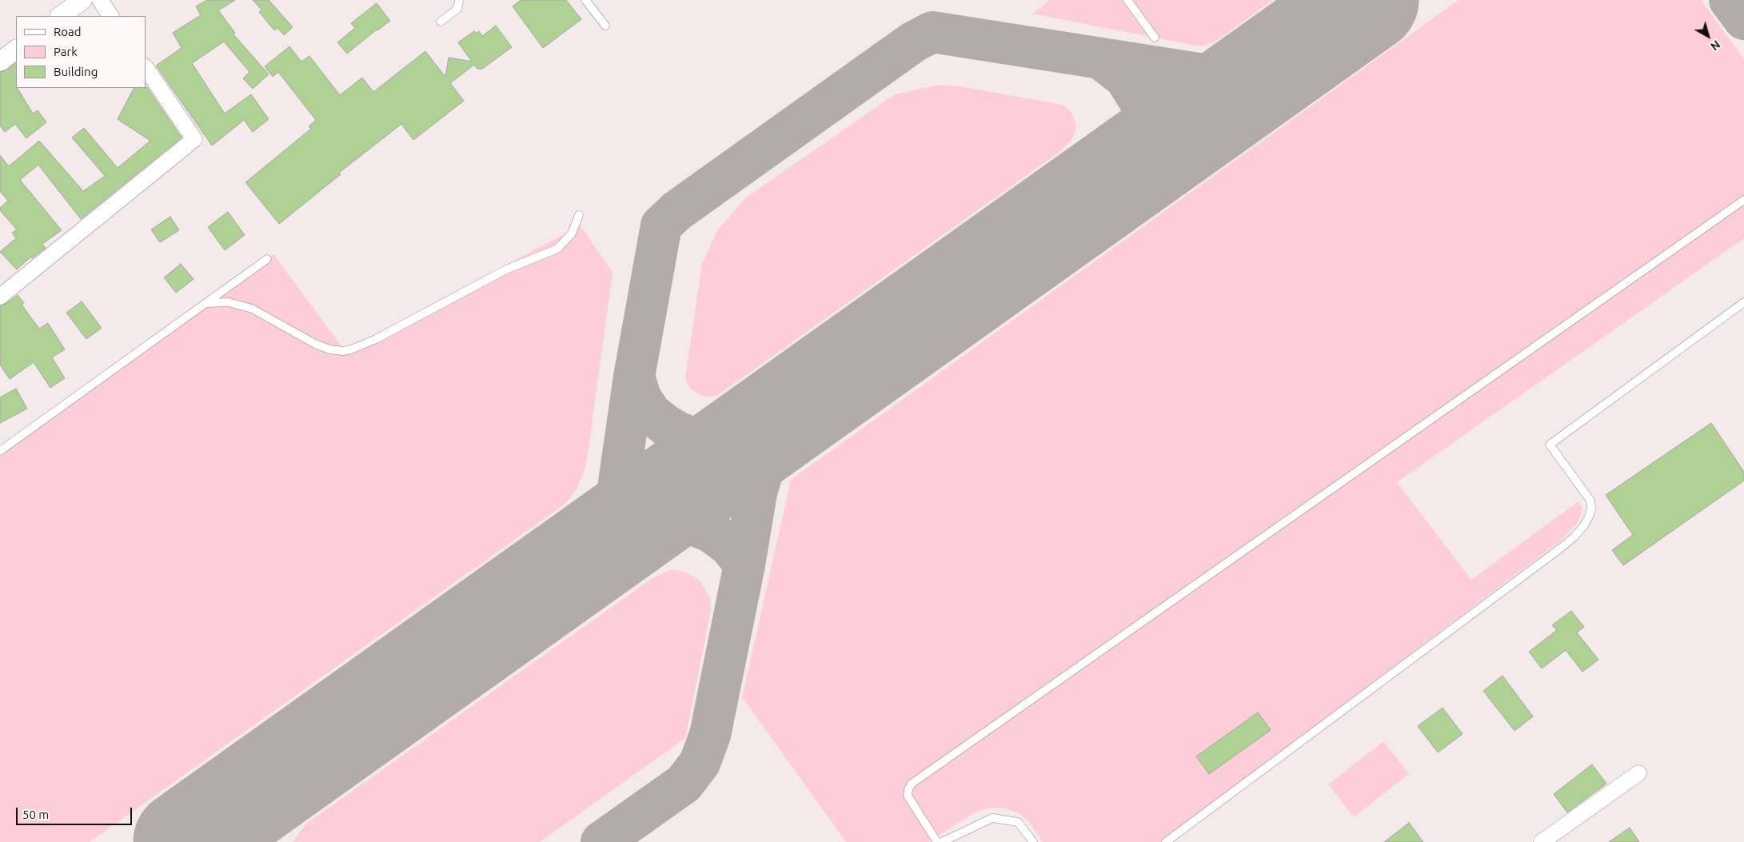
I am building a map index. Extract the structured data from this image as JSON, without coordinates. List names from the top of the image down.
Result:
{
  "legend": ["Road", "Park", "Building"],
  "scale_bar": "50 m",
  "north": "bottom right"
}
